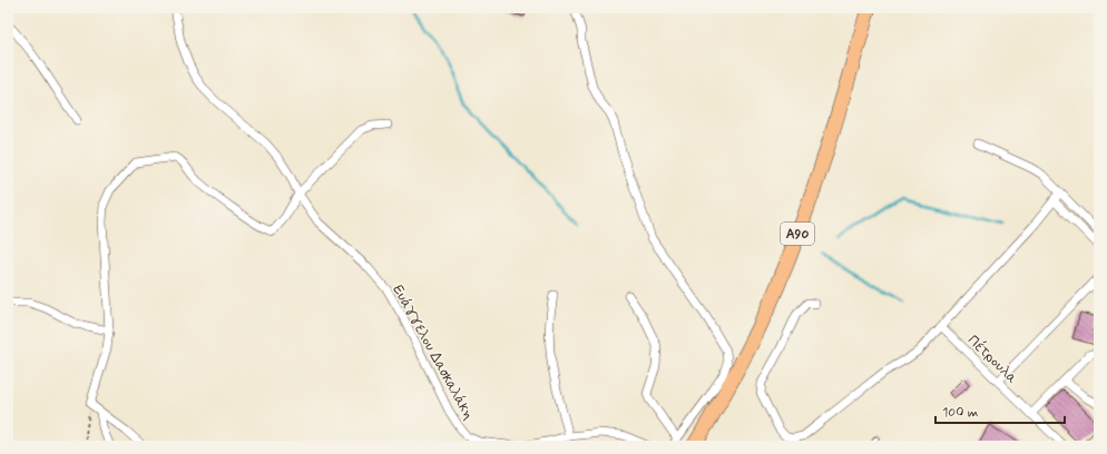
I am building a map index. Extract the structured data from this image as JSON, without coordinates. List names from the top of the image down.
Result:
{
  "streets": {
    "highway": ["Α90"],
    "street": ["Ευάγγελου Δασκαλάκη", "Πέτρουλα"]
  },
  "scale_bar": "100 m"
}
